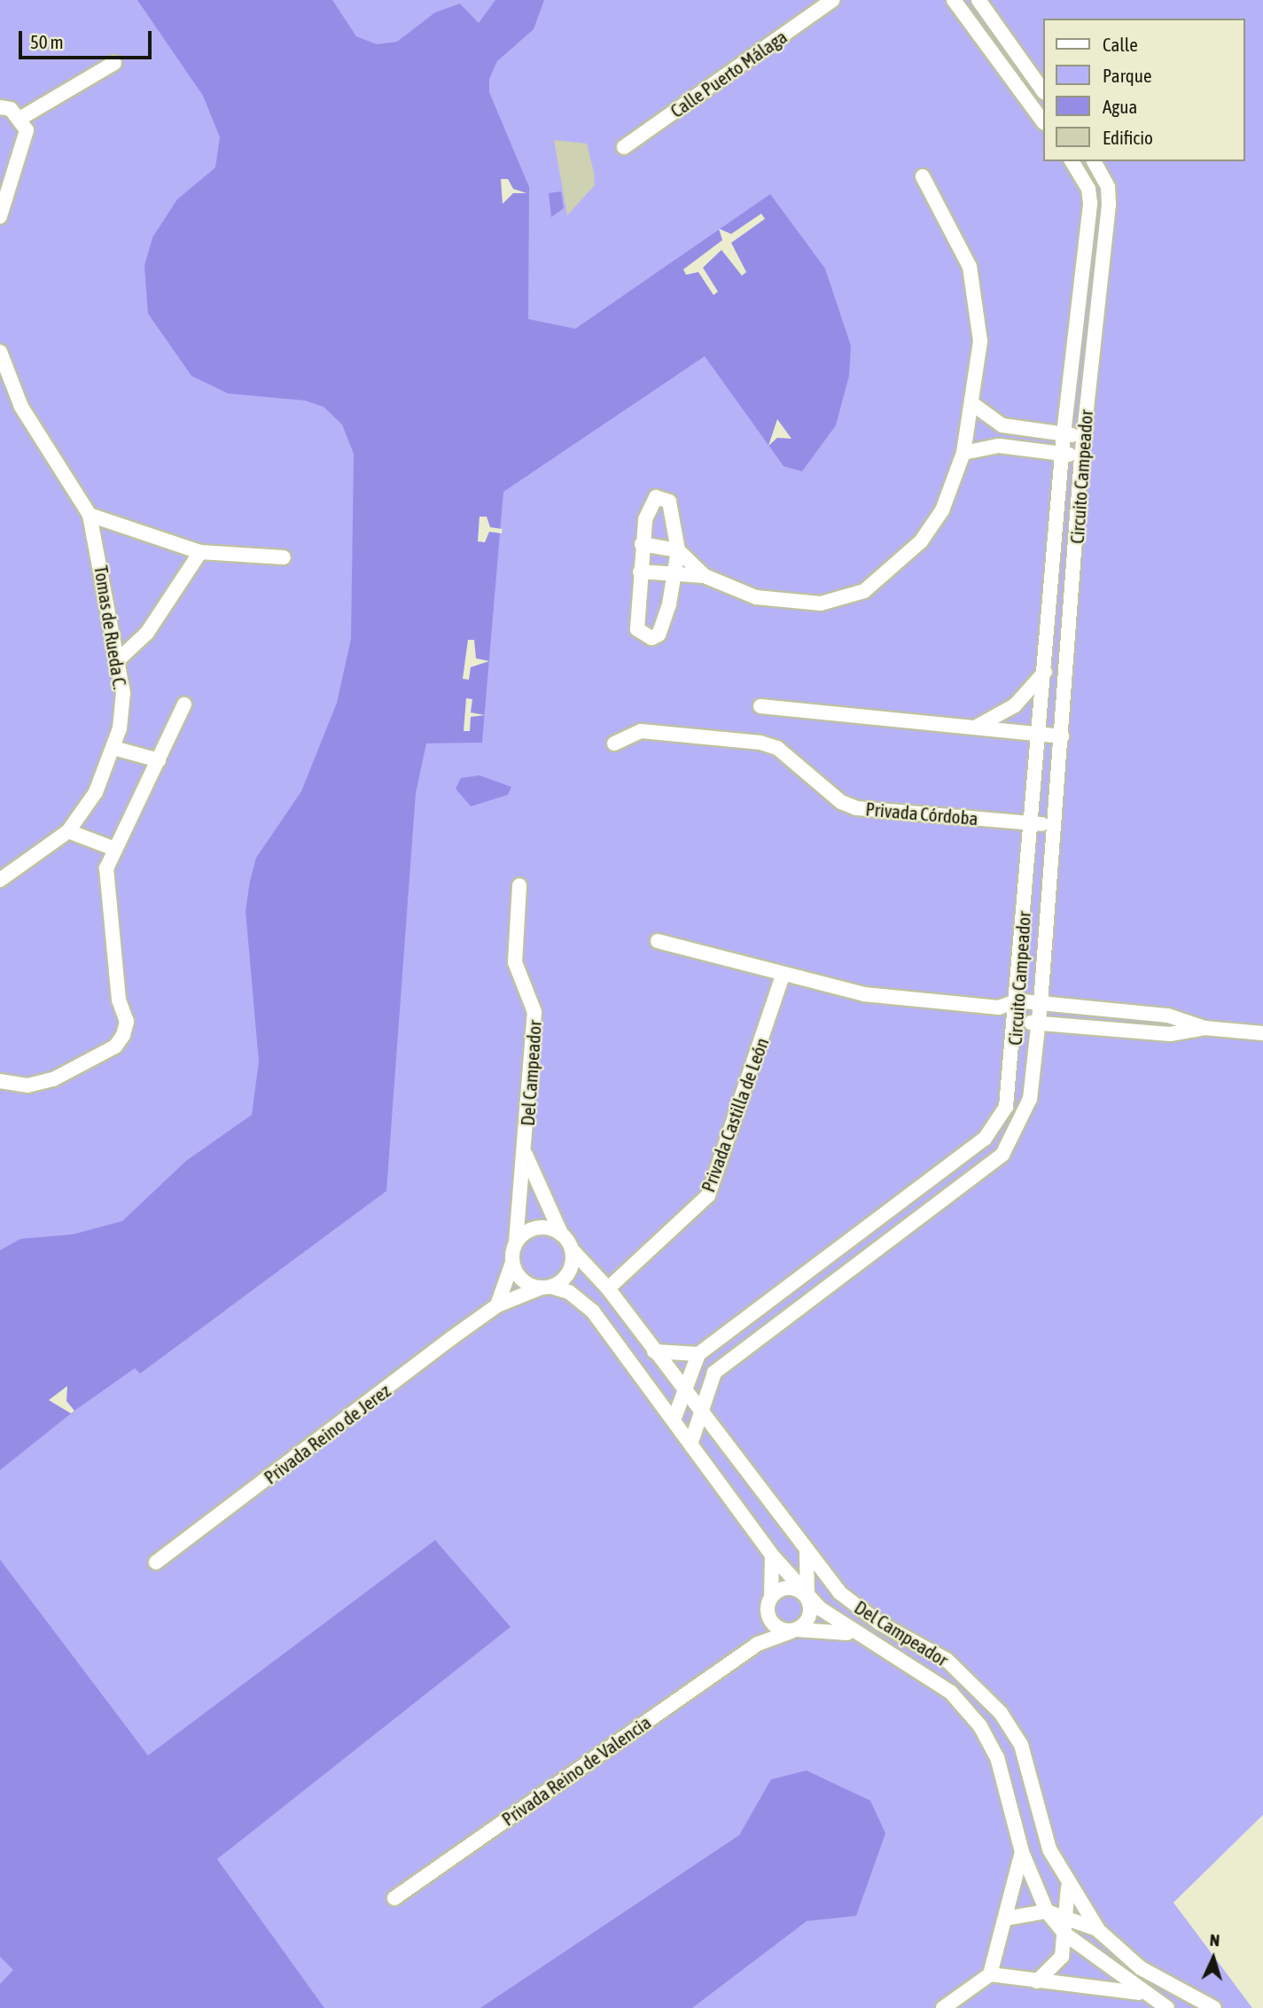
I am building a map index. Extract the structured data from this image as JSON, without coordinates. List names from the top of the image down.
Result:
{
  "streets": {
    "street": [
      "Calle Puerto Málaga",
      "Circuito Campeador",
      "Tomas de Rueda C.",
      "Privada Córdoba",
      "Del Campeador",
      "Privada Castilla de León",
      "Privada Reino de Jerez",
      "Privada Reino de Valencia"
    ]
  },
  "crossings": [
    ["Circuito Campeador", "Privada Córdoba"],
    ["Circuito Campeador", "Del Campeador"],
    ["Del Campeador", "Privada Castilla de León"],
    ["Del Campeador", "Privada Reino de Jerez"],
    ["Del Campeador", "Privada Reino de Valencia"]
  ],
  "legend": [
    "Calle",
    "Parque",
    "Agua",
    "Edificio"
  ],
  "scale_bar": "50 m",
  "north": "top"
}
